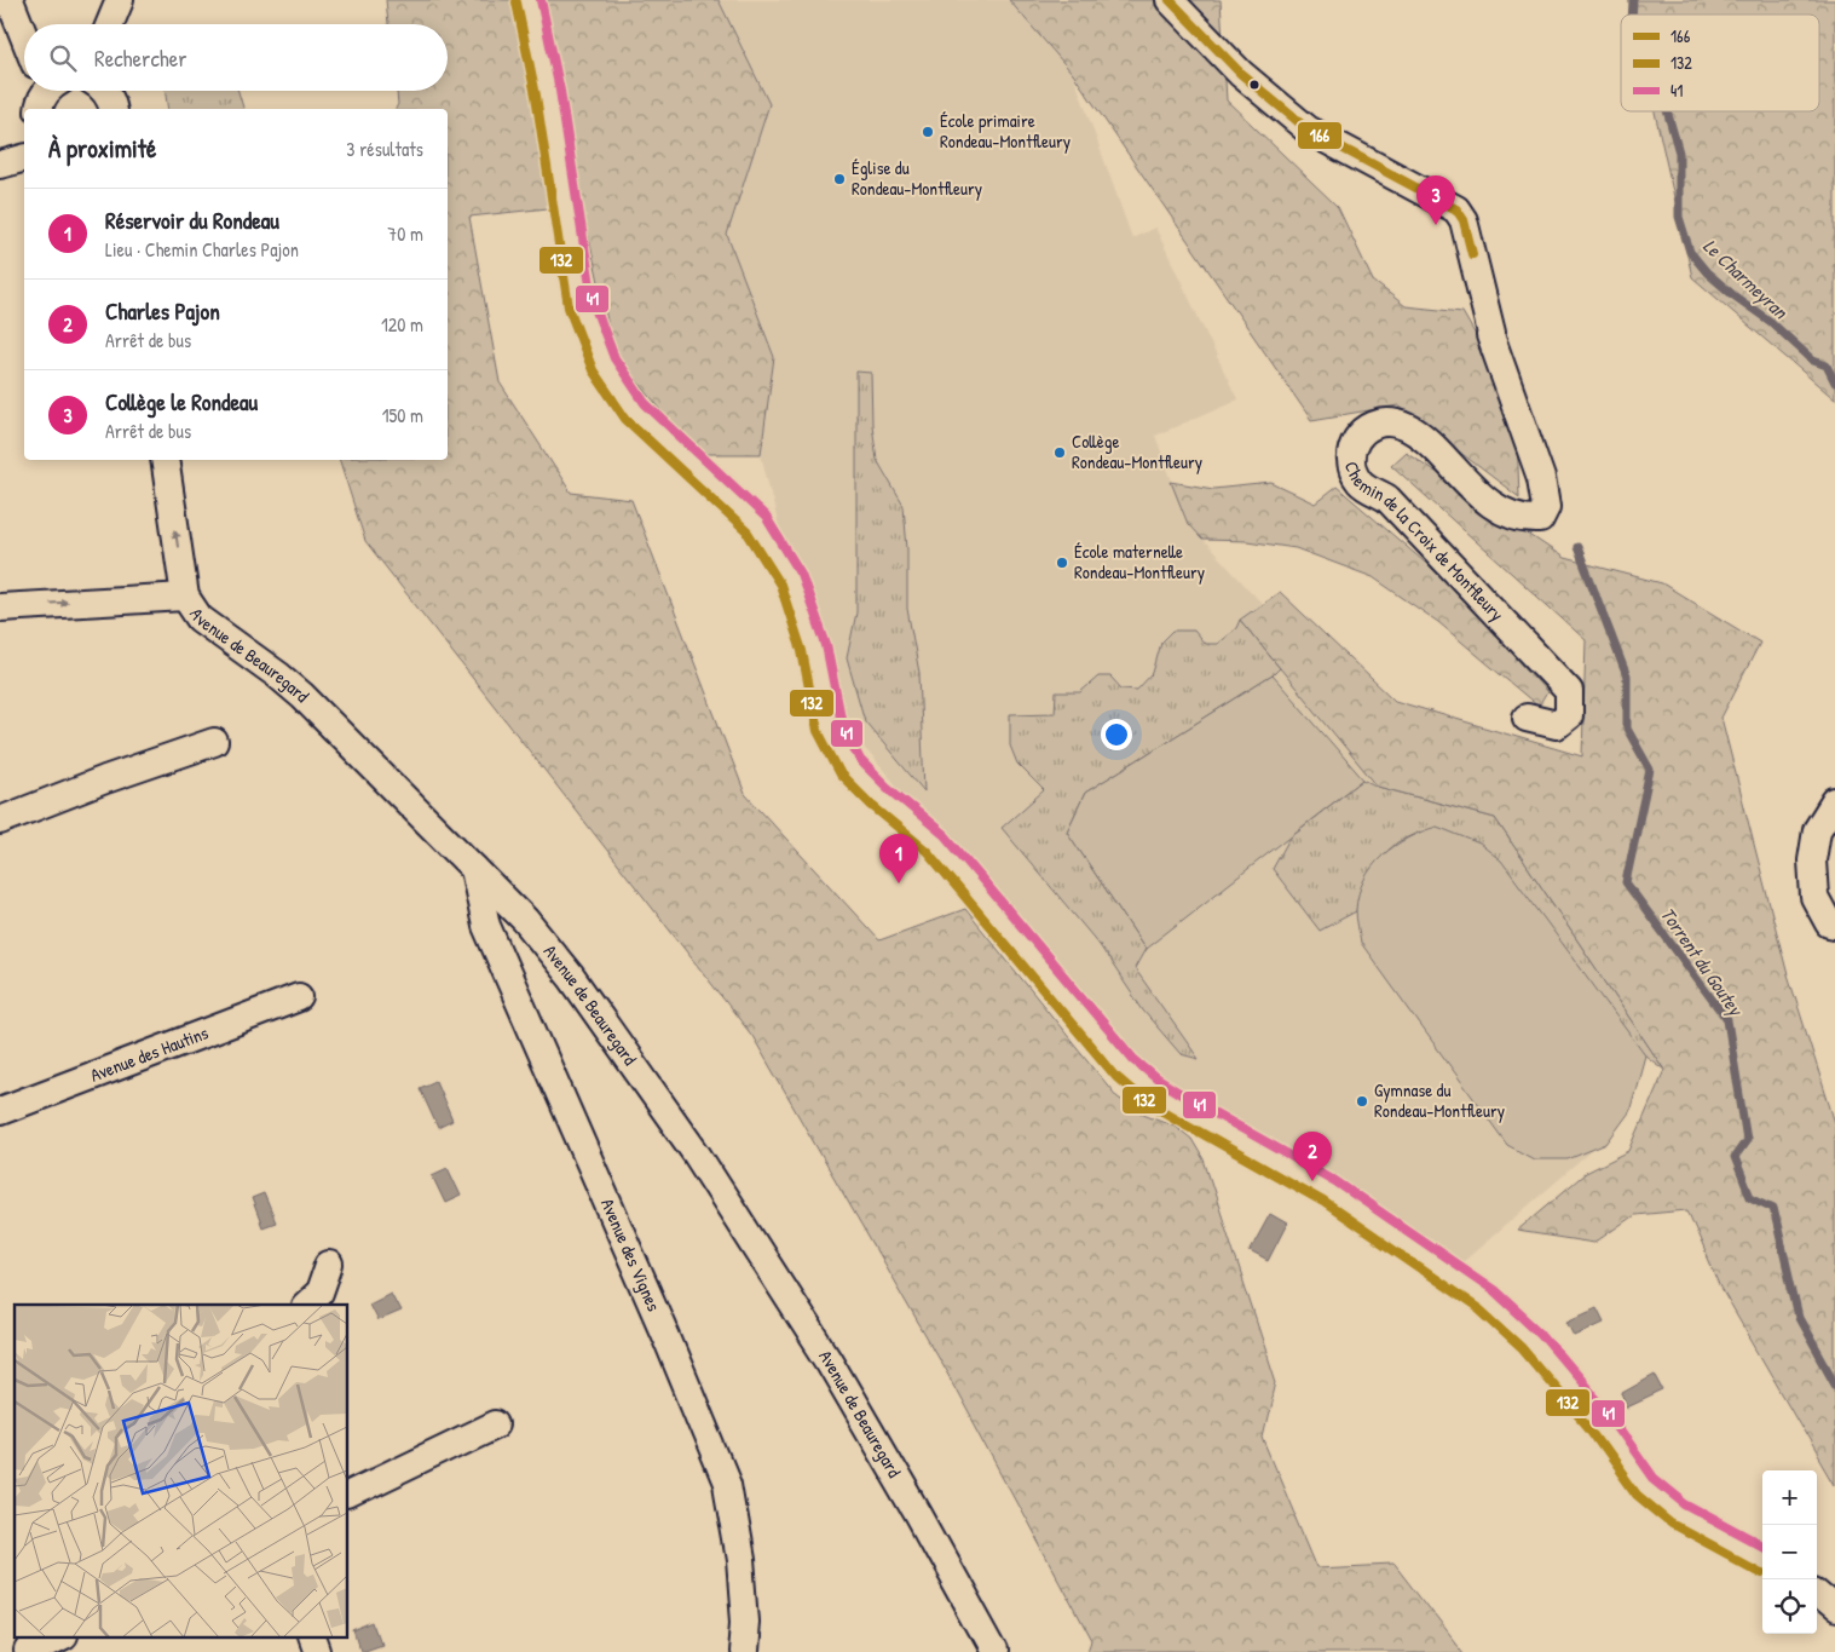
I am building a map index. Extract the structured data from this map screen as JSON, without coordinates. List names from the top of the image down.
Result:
{
  "streets": {
    "street": [
      "Chemin de la Croix de Montfleury",
      "Avenue de Beauregard",
      "Avenue des Hautins",
      "Avenue des Vignes"
    ]
  },
  "crossings": [
    ["Avenue de Beauregard", "Avenue des Vignes"]
  ],
  "water": ["Le Charmeyran", "Torrent du Goutey"],
  "places": [
    "École primaire Rondeau-Montfleury",
    "Église du Rondeau-Montfleury",
    "Collège Rondeau-Montfleury",
    "École maternelle Rondeau-Montfleury",
    "Gymnase du Rondeau-Montfleury"
  ],
  "lines": ["transit line 166", "transit line 41", "transit line 132"],
  "legend": ["166", "132", "41"],
  "page": {
    "search": "Rechercher",
    "heading": ["À proximité", "3 résultats"],
    "pins": ["3", "1", "2"],
    "list": [
      {
        "mark": "1",
        "name": "Réservoir du Rondeau",
        "note": "Lieu · Chemin Charles Pajon",
        "value": "70 m"
      },
      {
        "mark": "2",
        "name": "Charles Pajon",
        "note": "Arrêt de bus",
        "value": "120 m"
      },
      {
        "mark": "3",
        "name": "Collège le Rondeau",
        "note": "Arrêt de bus",
        "value": "150 m"
      }
    ],
    "map_buttons": ["+", "−"]
  }
}
